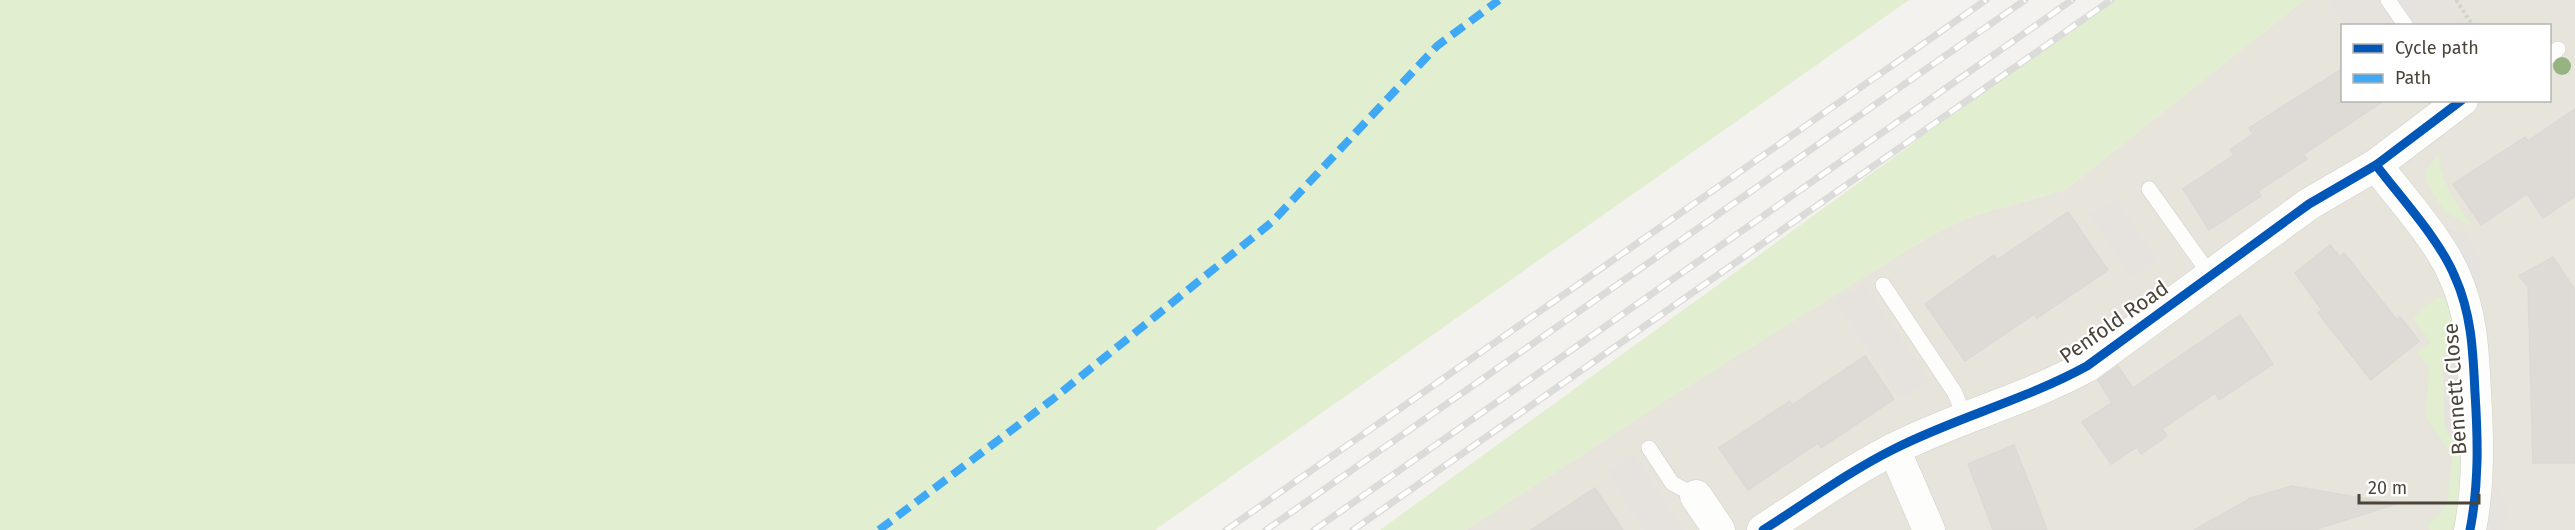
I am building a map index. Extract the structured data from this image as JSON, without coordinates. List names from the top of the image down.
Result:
{
  "streets": {
    "street": ["Penfold Road", "Bennett Close"]
  },
  "crossings": [
    ["Penfold Road", "Bennett Close"]
  ],
  "legend": ["Cycle path", "Path"],
  "scale_bar": "20 m"
}
